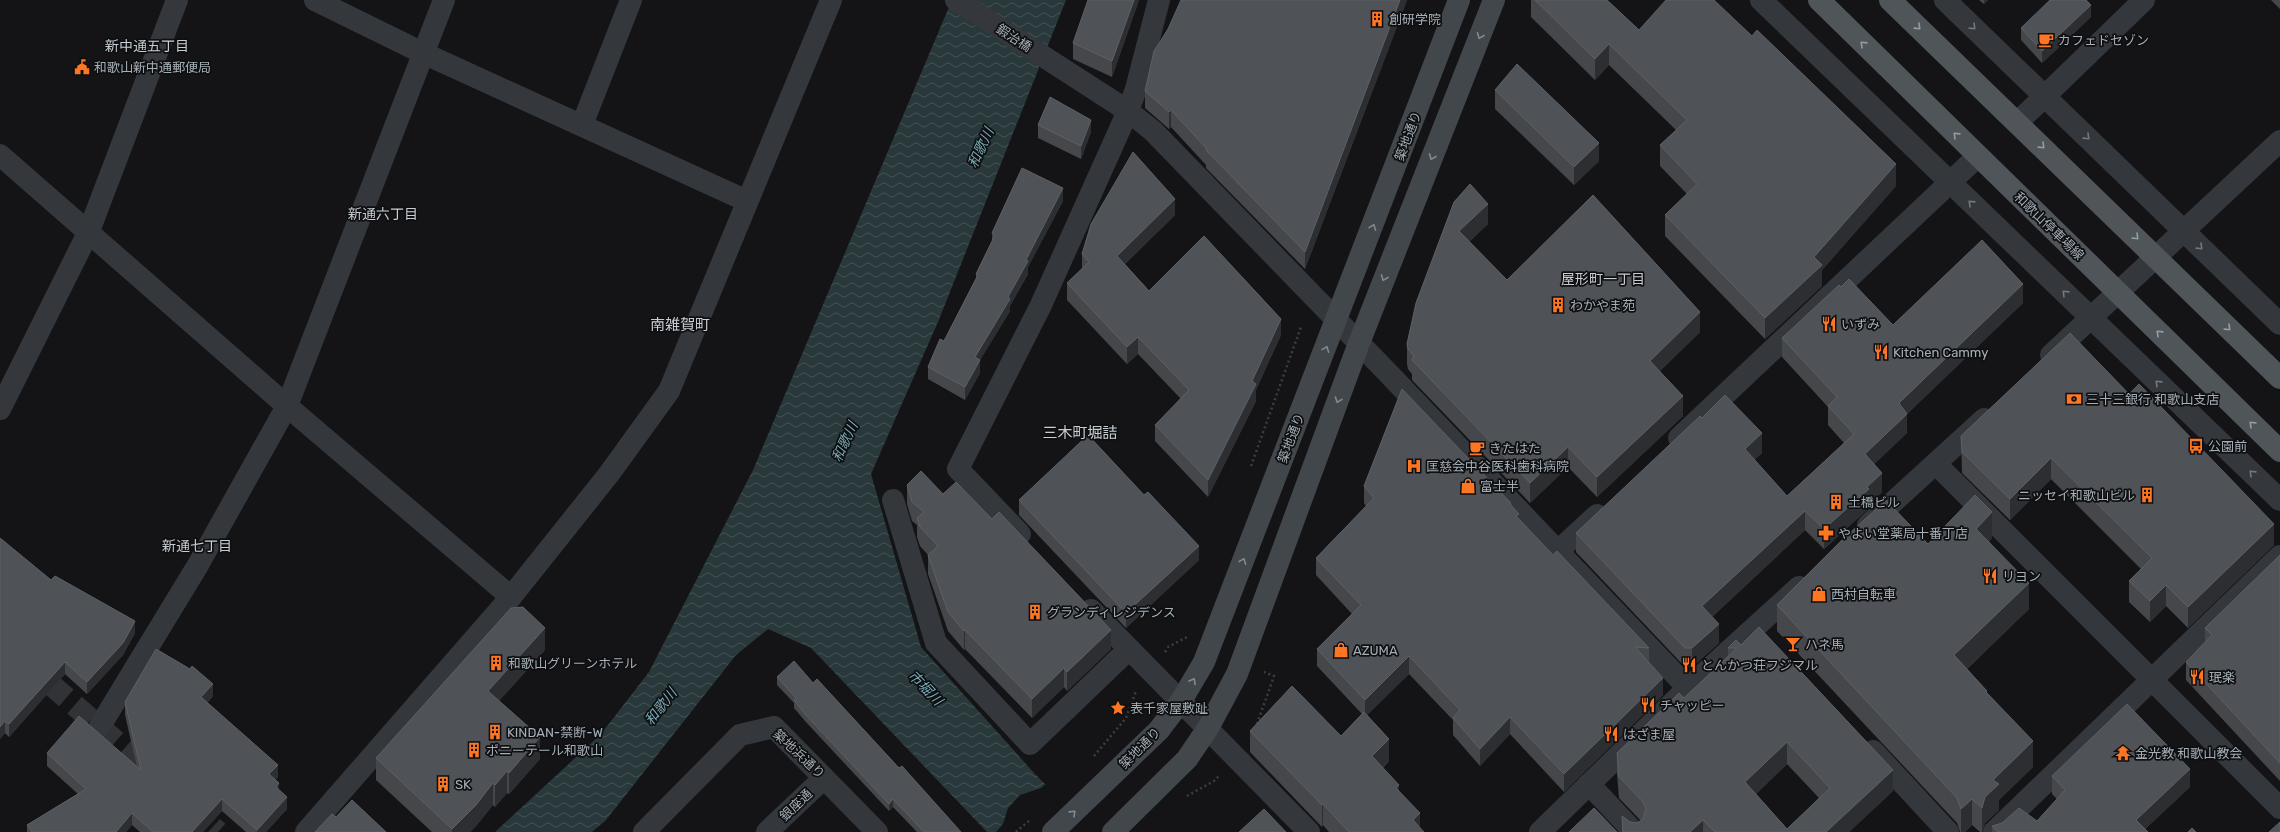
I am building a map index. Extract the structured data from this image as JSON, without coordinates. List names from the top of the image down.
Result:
{
  "streets": {
    "main road": ["和歌山停車場線"],
    "street": [
      "鍜治橋",
      "築地通り",
      "築地浜通り",
      "銀座通"
    ]
  },
  "crossings": [
    ["鍜治橋", "築地通り"],
    ["築地浜通り", "銀座通"]
  ],
  "districts": [
    "新中通五丁目",
    "新通六丁目",
    "屋形町一丁目",
    "南雑賀町",
    "三木町堀詰",
    "新通七丁目"
  ],
  "water": ["和歌川", "市堀川"],
  "places": {
    "building": [
      "創研学院",
      "わかやま苑",
      "ニッセイ和歌山ビル",
      "土橋ビル",
      "グランディレジデンス",
      "和歌山グリーンホテル",
      "KINDAN-禁断-W",
      "ポニーテール和歌山",
      "SK"
    ],
    "cafe": ["カフェドセゾン", "きたはた"],
    "public building": ["和歌山新中通郵便局"],
    "restaurant": [
      "いずみ",
      "Kitchen Cammy",
      "リヨン",
      "とんかつ荘フジマル",
      "珉楽",
      "チャッピー",
      "はざま屋"
    ],
    "bank": ["三十三銀行 和歌山支店"],
    "bus stop": ["公園前"],
    "hospital": ["匡慈会中谷医科歯科病院"],
    "shop": ["富士半", "西村自転車", "AZUMA"],
    "pharmacy": ["やよい堂薬局十番丁店"],
    "bar": ["ハネ馬"],
    "place": ["表千家屋敷趾"],
    "temple": ["金光教 和歌山教会"]
  }
}
